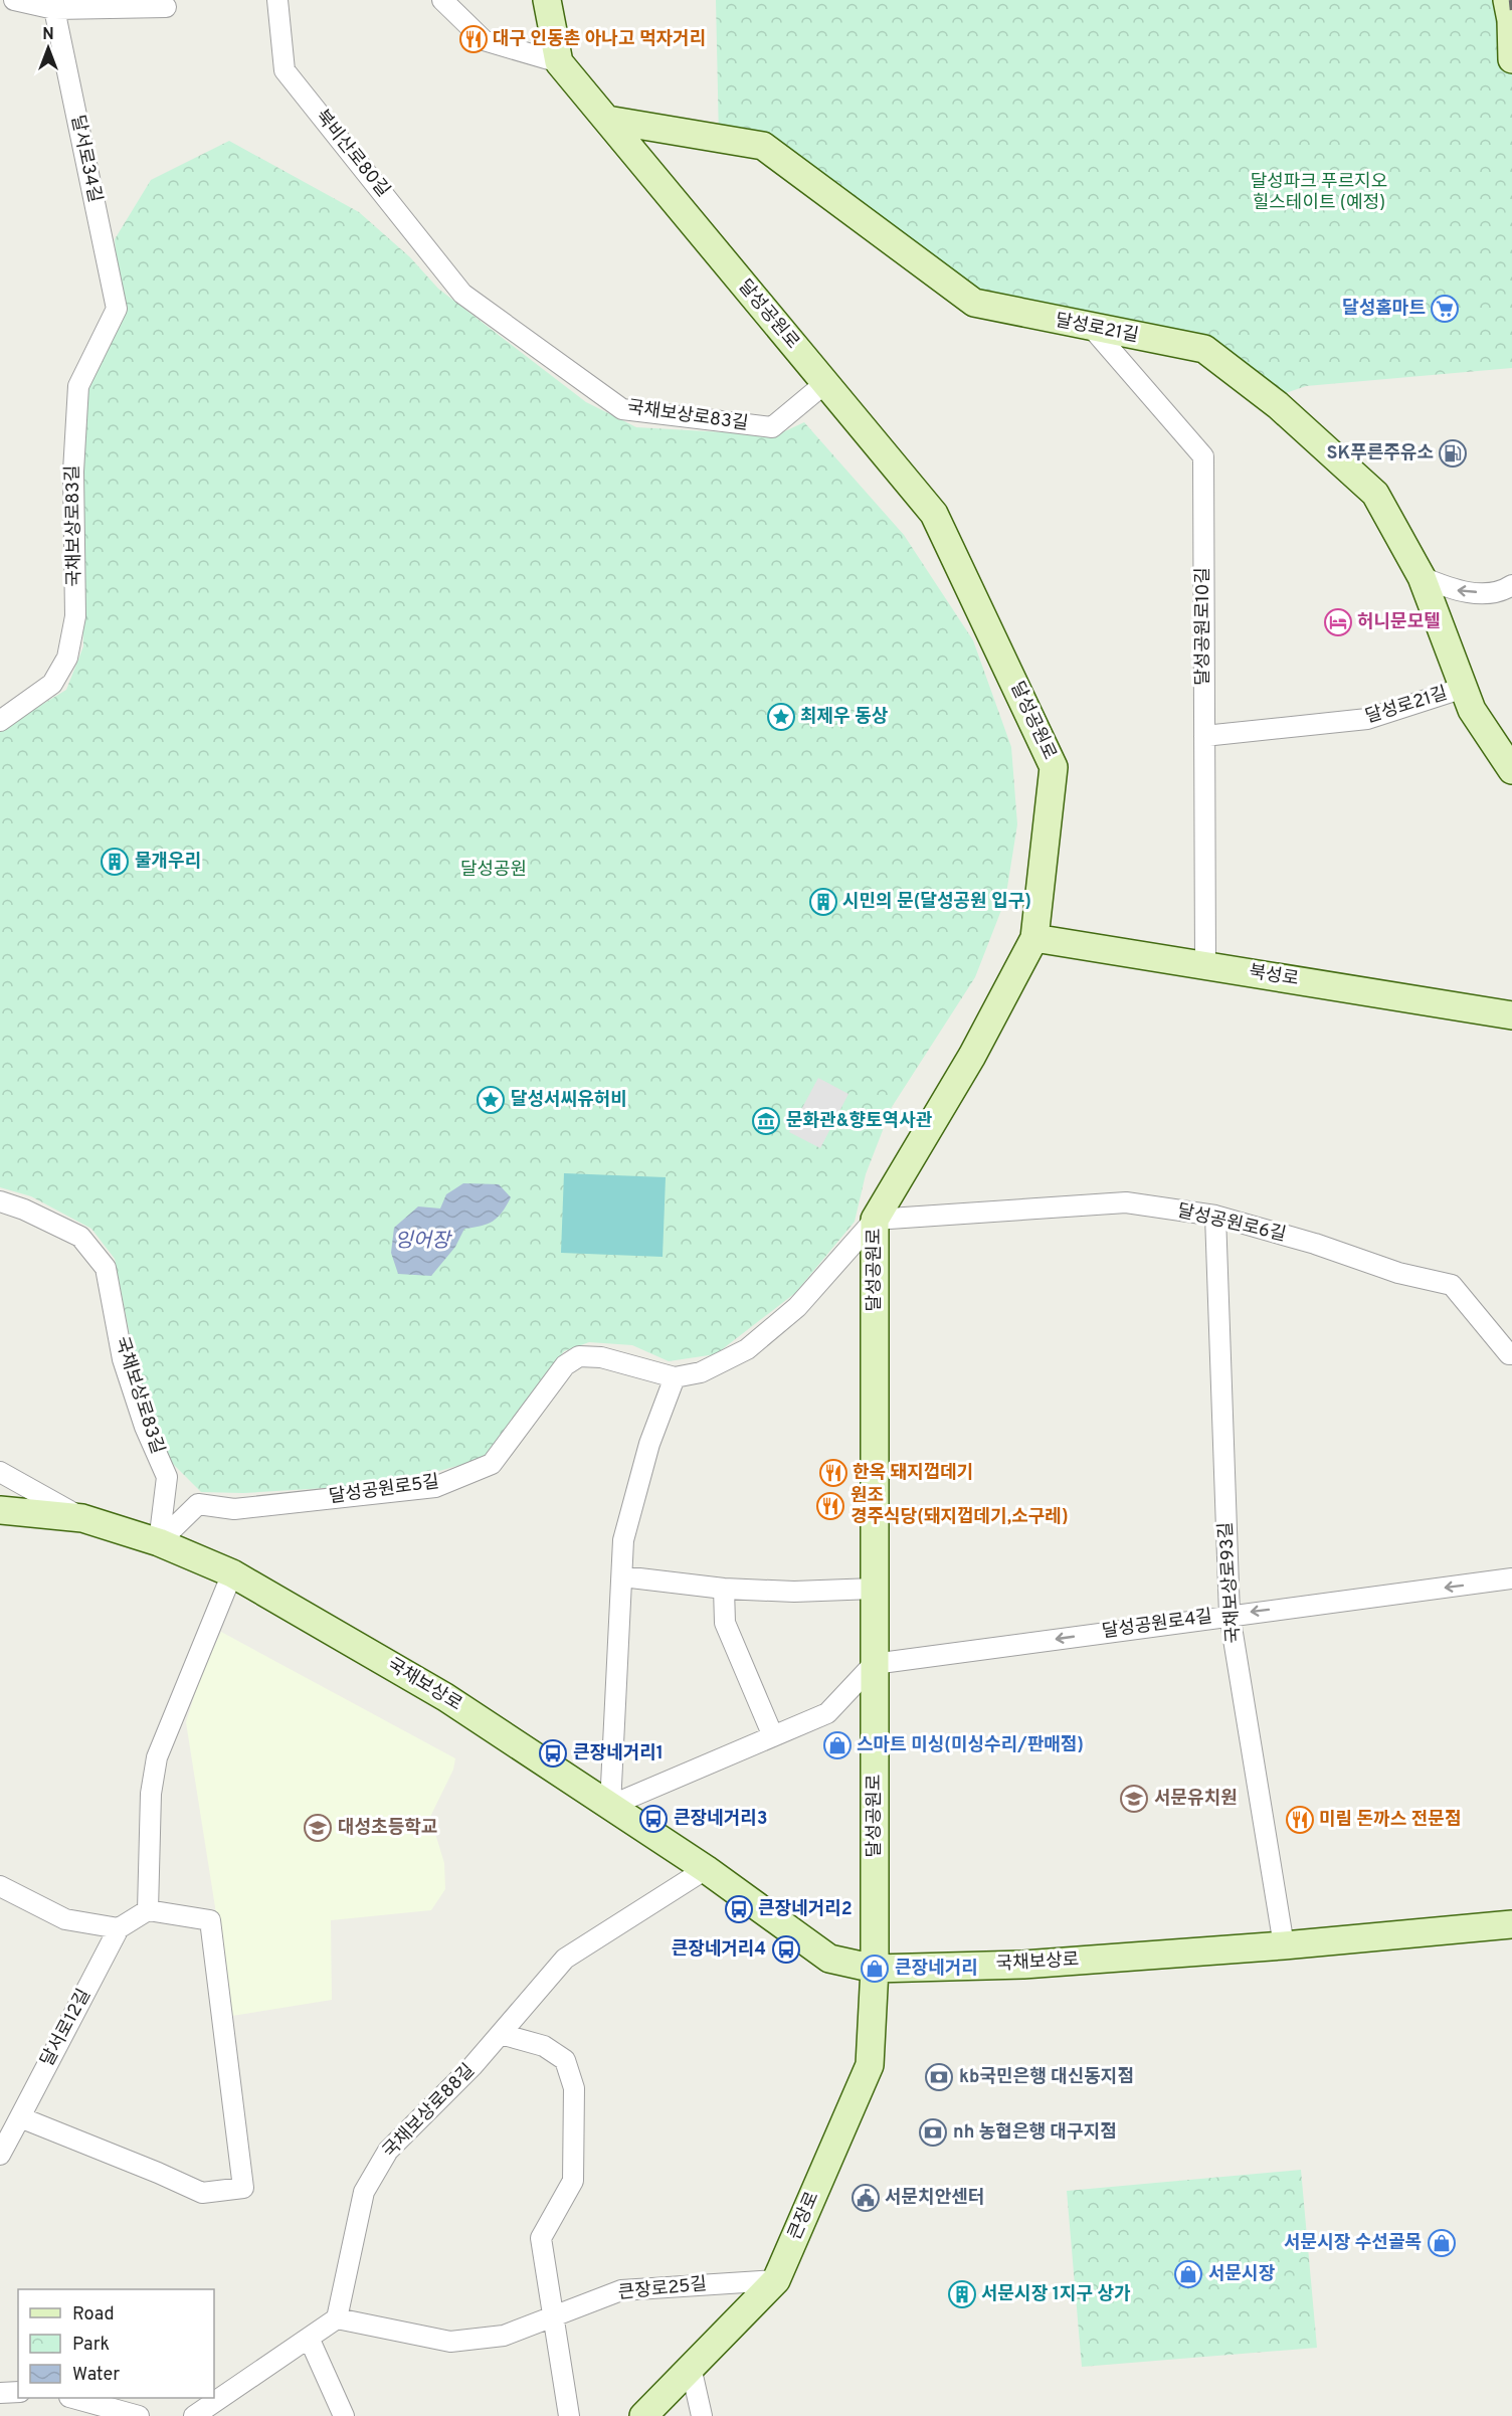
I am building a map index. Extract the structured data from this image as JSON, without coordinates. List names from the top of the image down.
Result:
{
  "streets": {
    "street": [
      "북비산로80길",
      "달서로34길",
      "달성공원로",
      "달성로21길",
      "국채보상로83길",
      "달성공원로10길",
      "북성로",
      "달성공원로6길",
      "달성공원로5길",
      "국채보상로93길",
      "달성공원로4길",
      "국채보상로",
      "달서로12길",
      "국채보상로88길",
      "큰장로",
      "큰장로25길"
    ]
  },
  "crossings": [
    ["북비산로80길", "국채보상로83길"],
    ["달서로34길", "국채보상로83길"],
    ["달성공원로", "달성로21길"],
    ["달성공원로", "국채보상로83길"],
    ["달성공원로", "북성로"],
    ["달성공원로", "달성공원로6길"],
    ["달성공원로", "달성공원로5길"],
    ["달성공원로", "달성공원로4길"],
    ["달성공원로", "국채보상로"],
    ["달성공원로", "큰장로"],
    ["달성로21길", "달성공원로10길"],
    ["국채보상로83길", "달성공원로5길"],
    ["국채보상로83길", "국채보상로"],
    ["달성공원로10길", "북성로"],
    ["달성공원로6길", "달성공원로5길"],
    ["달성공원로6길", "국채보상로93길"],
    ["달성공원로5길", "국채보상로"],
    ["국채보상로93길", "달성공원로4길"],
    ["국채보상로93길", "국채보상로"],
    ["국채보상로", "국채보상로88길"],
    ["국채보상로", "큰장로"],
    ["국채보상로88길", "큰장로25길"],
    ["큰장로", "큰장로25길"]
  ],
  "one_way": ["달성공원로4길"],
  "water": ["잉어장"],
  "parks": ["달성파크 푸르지오 힐스테이트 (예정)", "달성공원"],
  "places": {
    "restaurant": [
      "대구 인동촌 아나고 먹자거리",
      "한옥 돼지껍데기",
      "원조 경주식당(돼지껍데기,소구레)",
      "미림 돈까스 전문점"
    ],
    "supermarket": ["달성홈마트"],
    "fuel station": ["SK푸른주유소"],
    "hotel": ["허니문모텔"],
    "place": ["최제우 동상", "달성서씨유허비"],
    "building": ["물개우리", "시민의 문(달성공원 입구)", "서문시장 1지구 상가"],
    "museum": ["문화관&향토역사관"],
    "shop": [
      "스마트 미싱(미싱수리/판매점)",
      "큰장네거리",
      "서문시장 수선골목",
      "서문시장"
    ],
    "bus stop": [
      "큰장네거리1",
      "큰장네거리3",
      "큰장네거리2",
      "큰장네거리4"
    ],
    "school or university": ["서문유치원", "대성초등학교"],
    "bank": ["kb국민은행 대신동지점", "nh 농협은행 대구지점"],
    "public building": ["서문치안센터"]
  },
  "legend": ["Road", "Park", "Water"],
  "north": "top"
}
